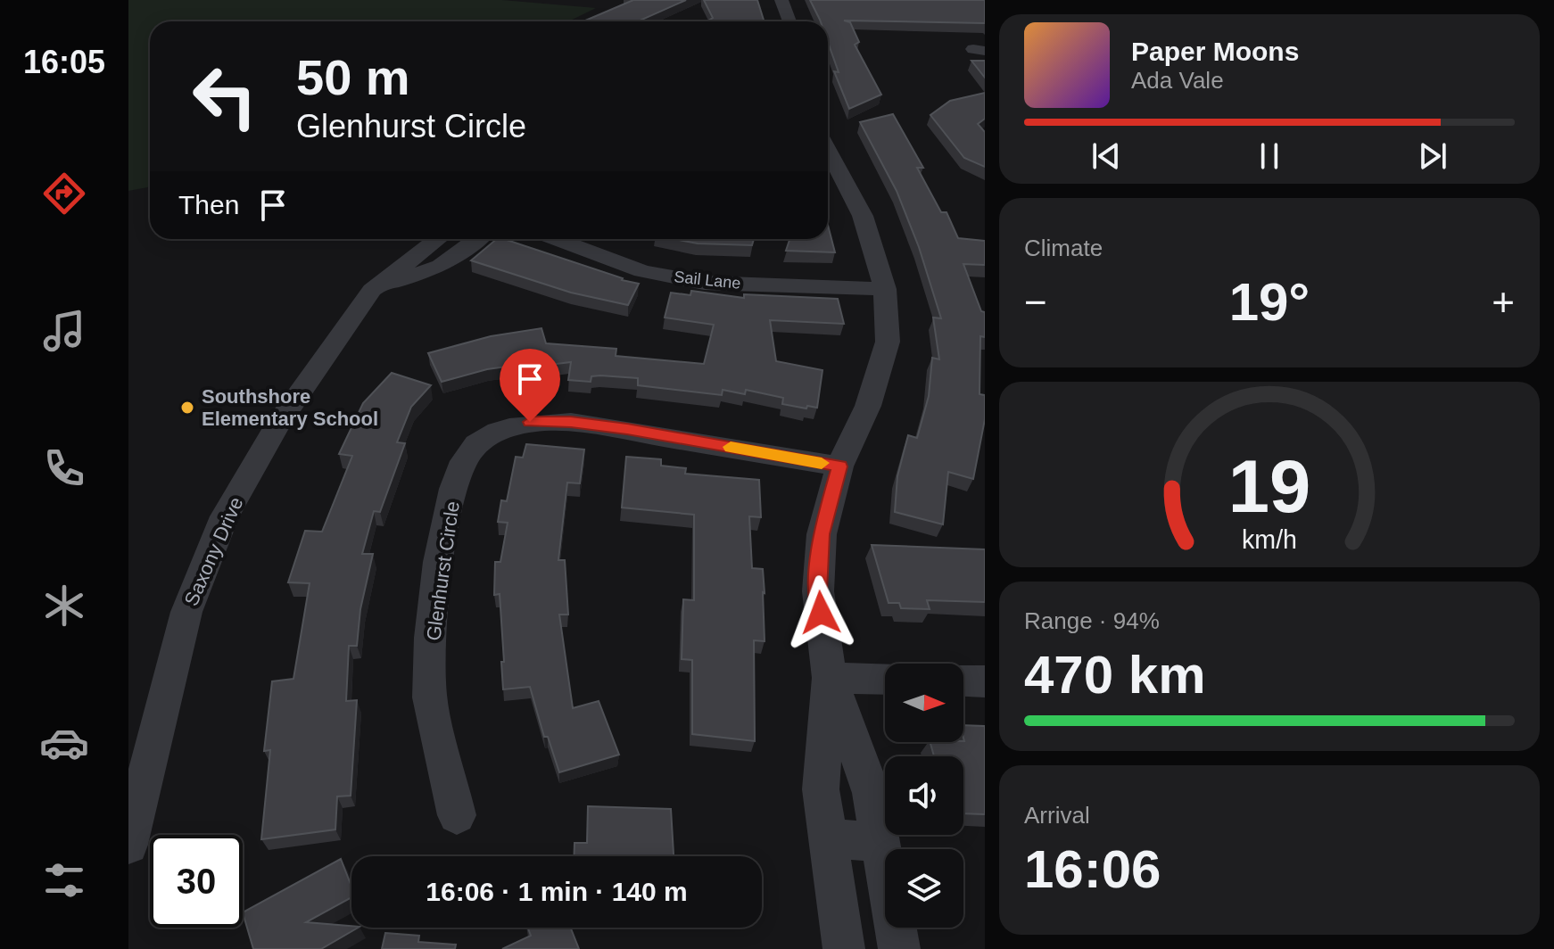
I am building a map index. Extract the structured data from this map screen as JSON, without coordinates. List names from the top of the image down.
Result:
{
  "streets": {
    "street": ["Sail Lane", "Saxony Drive", "Glenhurst Circle"]
  },
  "places": ["Southshore Elementary School"],
  "north": "right",
  "page": {
    "tabs": "16:05",
    "turn": ["50 m", "Glenhurst Circle"],
    "song": ["Paper Moons", "Ada Vale"],
    "then": "Then",
    "tile": [
      "Climate",
      ["Range · 94%", "470 km"],
      ["Arrival", "16:06"]
    ],
    "heat": ["−", "19°", "+"],
    "limit": "30",
    "trip": "16:06 · 1 min · 140 m",
    "gauge": ["19", "km/h"]
  }
}
